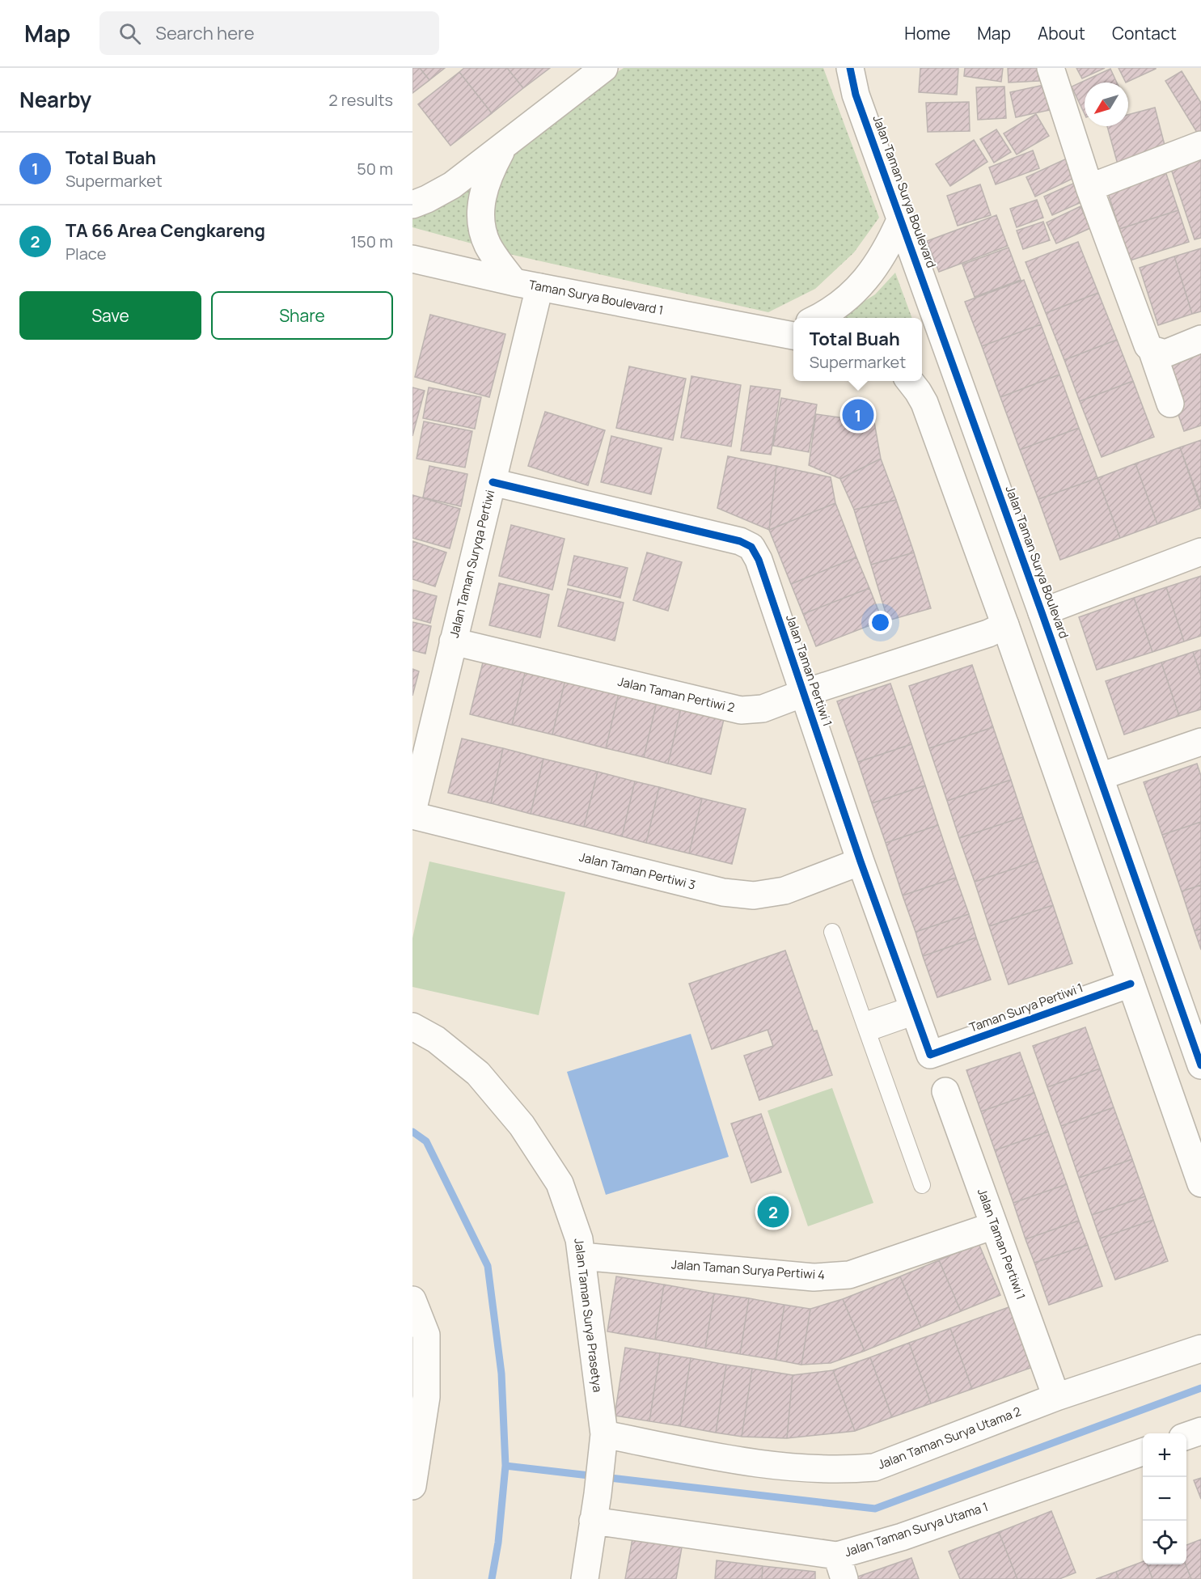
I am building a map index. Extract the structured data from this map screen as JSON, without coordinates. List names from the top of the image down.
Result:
{
  "streets": {
    "street": [
      "Jalan Taman Surya Boulevard",
      "Taman Surya Boulevard 1",
      "Jalan Taman Suryqa Pertiwi",
      "Jalan Taman Pertiwi 1",
      "Jalan Taman Pertiwi 2",
      "Jalan Taman Pertiwi 3",
      "Taman Surya Pertiwi 1",
      "Jalan Taman Surya Pertiwi 4",
      "Jalan Taman Surya Prasetya",
      "Jalan Taman Surya Utama 2",
      "Jalan Taman Surya Utama 1"
    ]
  },
  "crossings": [
    ["Taman Surya Boulevard 1", "Jalan Taman Suryqa Pertiwi"],
    ["Jalan Taman Suryqa Pertiwi", "Jalan Taman Pertiwi 1"],
    ["Jalan Taman Suryqa Pertiwi", "Jalan Taman Pertiwi 2"],
    ["Jalan Taman Pertiwi 1", "Jalan Taman Pertiwi 2"],
    ["Jalan Taman Pertiwi 1", "Jalan Taman Pertiwi 3"],
    ["Jalan Taman Pertiwi 1", "Taman Surya Pertiwi 1"],
    ["Jalan Taman Pertiwi 1", "Jalan Taman Surya Pertiwi 4"],
    ["Jalan Taman Pertiwi 1", "Jalan Taman Surya Utama 2"],
    ["Jalan Taman Surya Pertiwi 4", "Jalan Taman Surya Prasetya"],
    ["Jalan Taman Surya Prasetya", "Jalan Taman Surya Utama 2"],
    ["Jalan Taman Surya Prasetya", "Jalan Taman Surya Utama 1"]
  ],
  "north": "bottom left",
  "page": {
    "header": "Map",
    "search": "Search here",
    "nav": [
      "Home",
      "Map",
      "About",
      "Contact"
    ],
    "heading": ["Nearby", "2 results"],
    "list": [
      {
        "mark": "1",
        "name": "Total Buah",
        "note": "Supermarket",
        "value": "50 m"
      },
      {
        "mark": "2",
        "name": "TA 66 Area Cengkareng",
        "note": "Place",
        "value": "150 m"
      }
    ],
    "buttons": ["Save", "Share"],
    "popup": ["Total Buah", "Supermarket"],
    "pins": ["1", "2"],
    "map_buttons": ["+", "−"]
  }
}
